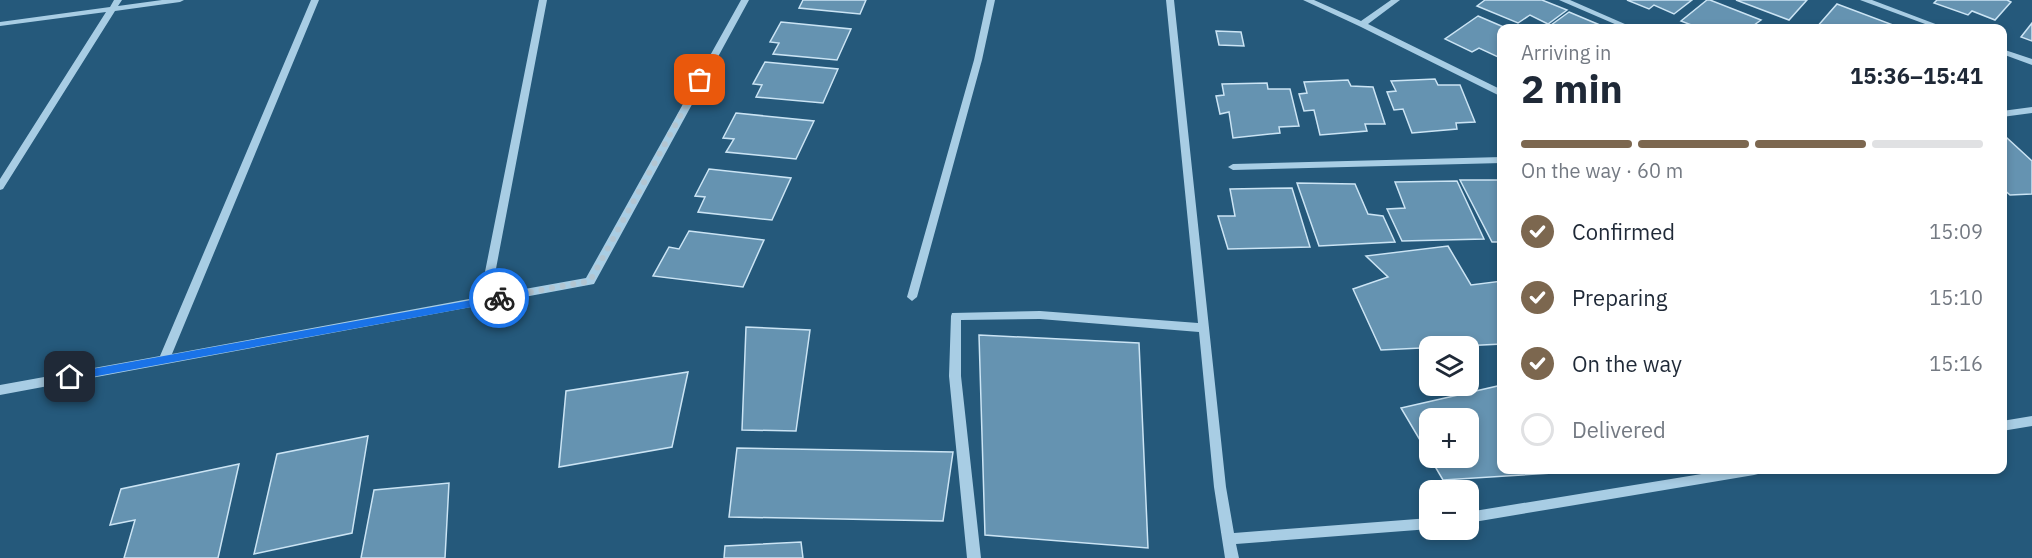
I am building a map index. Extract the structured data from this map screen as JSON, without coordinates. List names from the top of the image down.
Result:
{
  "page": {
    "heading": ["2 min", "Arriving in", "15:36–15:41"],
    "bar": "On the way · 60 m",
    "list": [
      ["Confirmed", "15:09"],
      ["Preparing", "15:10"],
      ["On the way", "15:16"],
      "Delivered"
    ],
    "map_buttons": ["+", "−"]
  }
}
